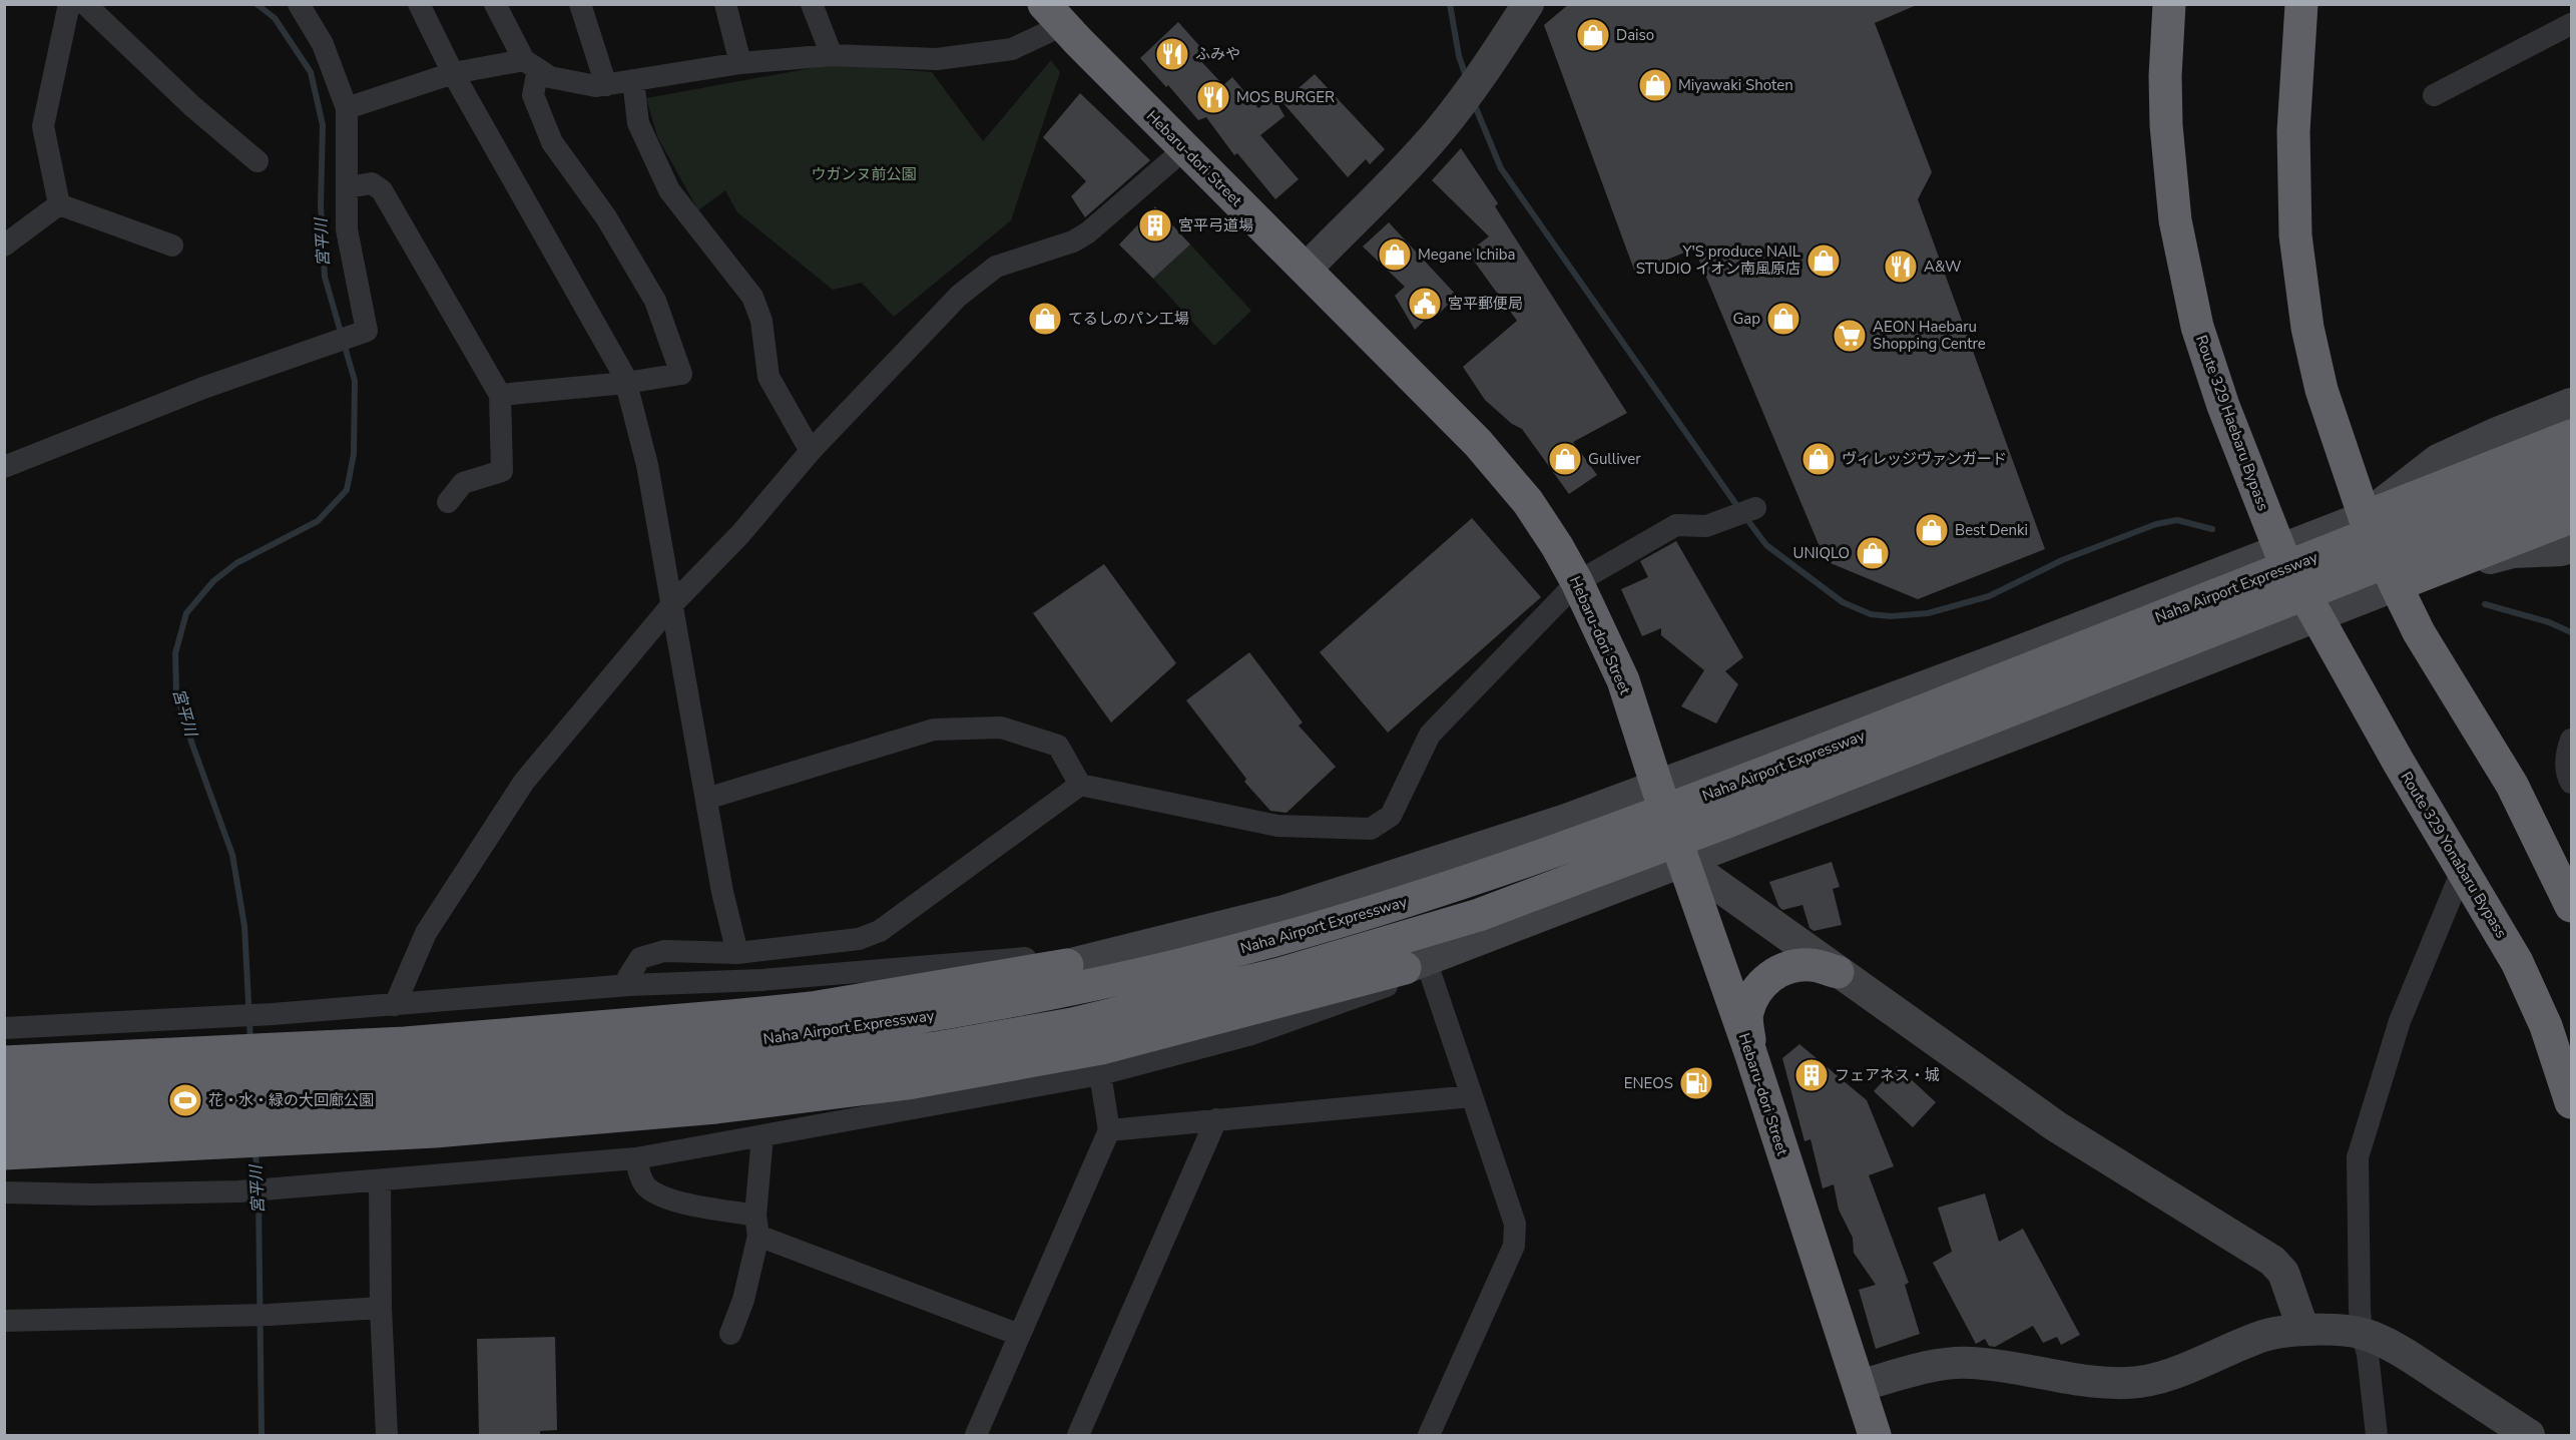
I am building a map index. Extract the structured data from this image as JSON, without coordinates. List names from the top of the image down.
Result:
{
  "streets": {
    "highway": [
      "Hebaru-dori Street",
      "Route 329 Haebaru Bypass",
      "Naha Airport Expressway",
      "Route 329 Yonabaru Bypass"
    ]
  },
  "crossings": [
    ["Route 329 Haebaru Bypass", "Route 329 Yonabaru Bypass"]
  ],
  "water": ["宮平川"],
  "parks": ["ウガンヌ前公園"],
  "places": {
    "shop": [
      "Daiso",
      "Miyawaki Shoten",
      "Megane Ichiba",
      "Y'S produce NAIL STUDIO イオン南風原店",
      "てるしのパン工場",
      "Gap",
      "Gulliver",
      "ヴィレッジヴァンガード",
      "Best Denki",
      "UNIQLO"
    ],
    "restaurant": ["ふみや", "MOS BURGER", "A&W"],
    "building": ["宮平弓道場", "フェアネス・城"],
    "public building": ["宮平郵便局"],
    "supermarket": ["AEON Haebaru Shopping Centre"],
    "fuel station": ["ENEOS"],
    "sports": ["花・水・緑の大回廊公園"]
  }
}
